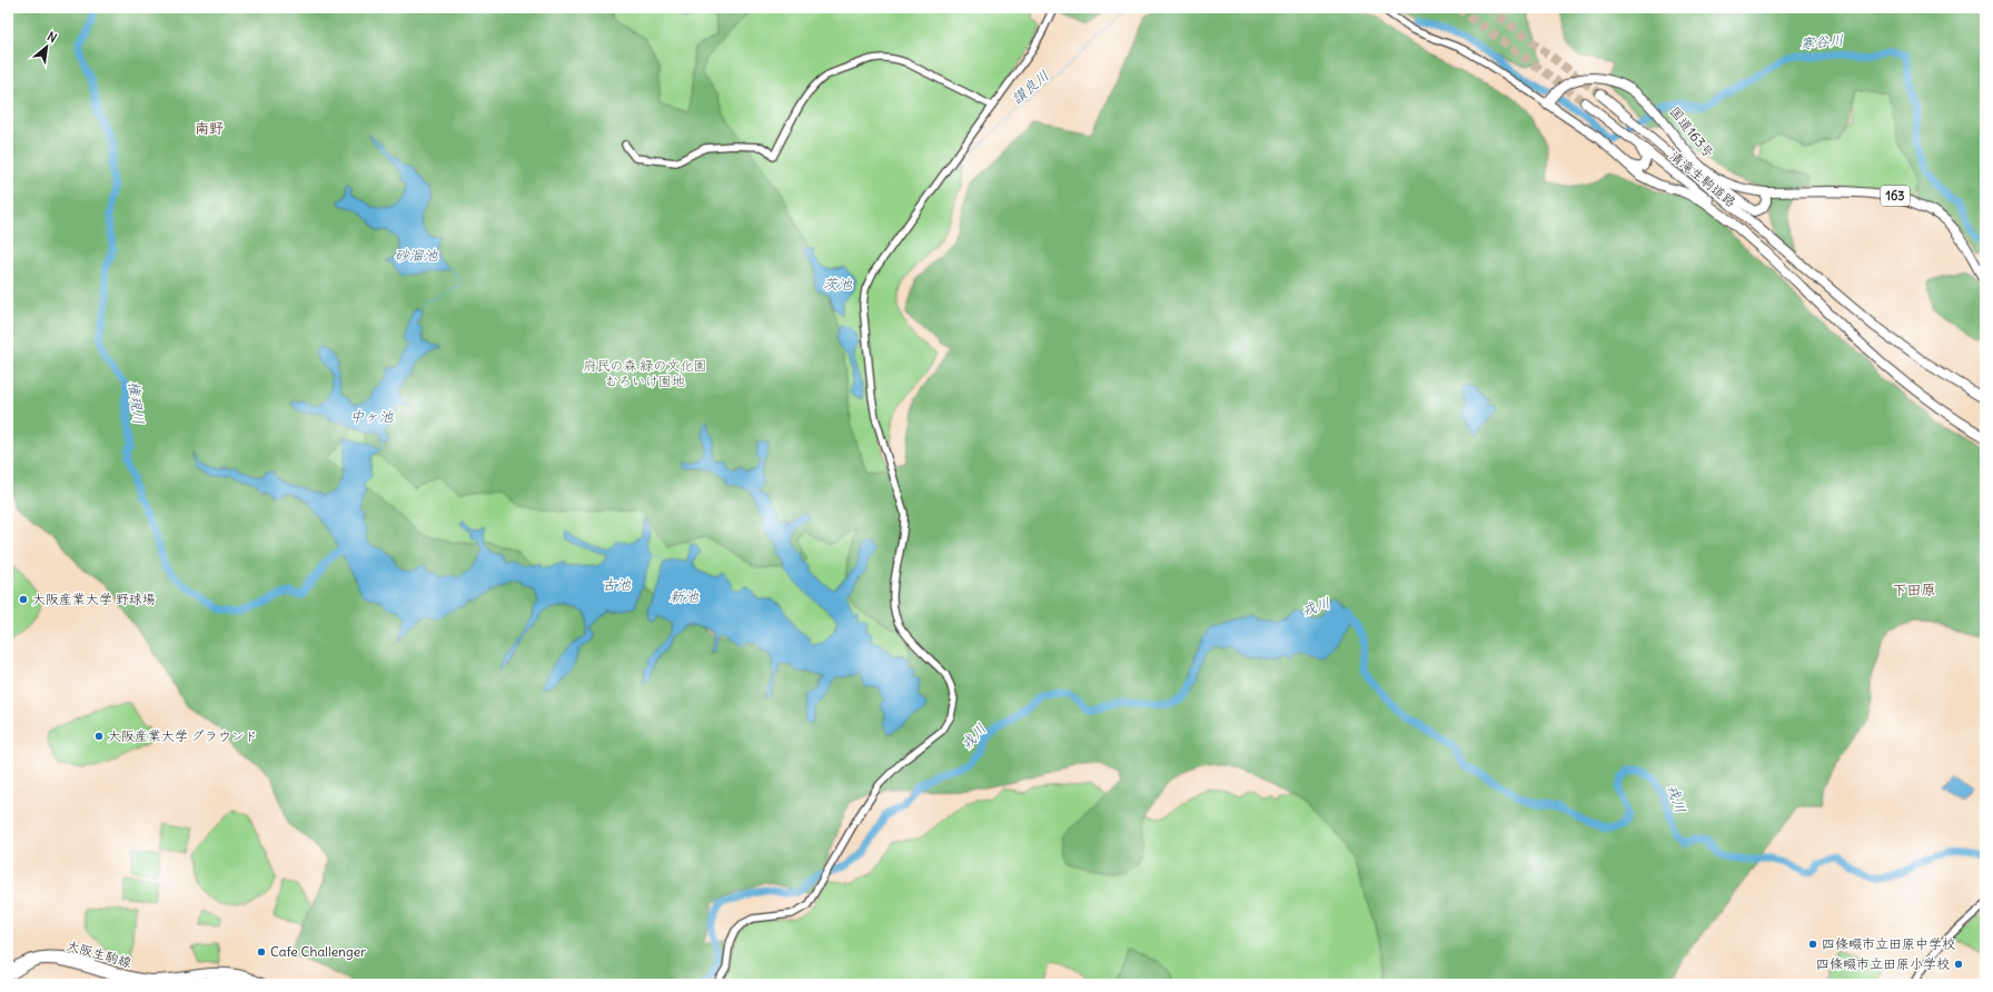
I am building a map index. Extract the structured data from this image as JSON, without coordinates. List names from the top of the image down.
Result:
{
  "streets": {
    "highway": ["国道163号", "清滝生駒道路", "163"],
    "main road": ["大阪生駒線"]
  },
  "districts": ["南野", "下田原"],
  "water": [
    "寒谷川",
    "讃良川",
    "砂溜池",
    "茨池",
    "権現川",
    "中ヶ池",
    "古池",
    "新池",
    "戎川"
  ],
  "parks": ["府民の森 緑の文化園 むろいけ園地"],
  "places": [
    "大阪産業大学 野球場",
    "大阪産業大学 グラウンド",
    "四條畷市立田原中学校",
    "Cafe Challenger",
    "四條畷市立田原小学校"
  ],
  "north": "top right"
}
